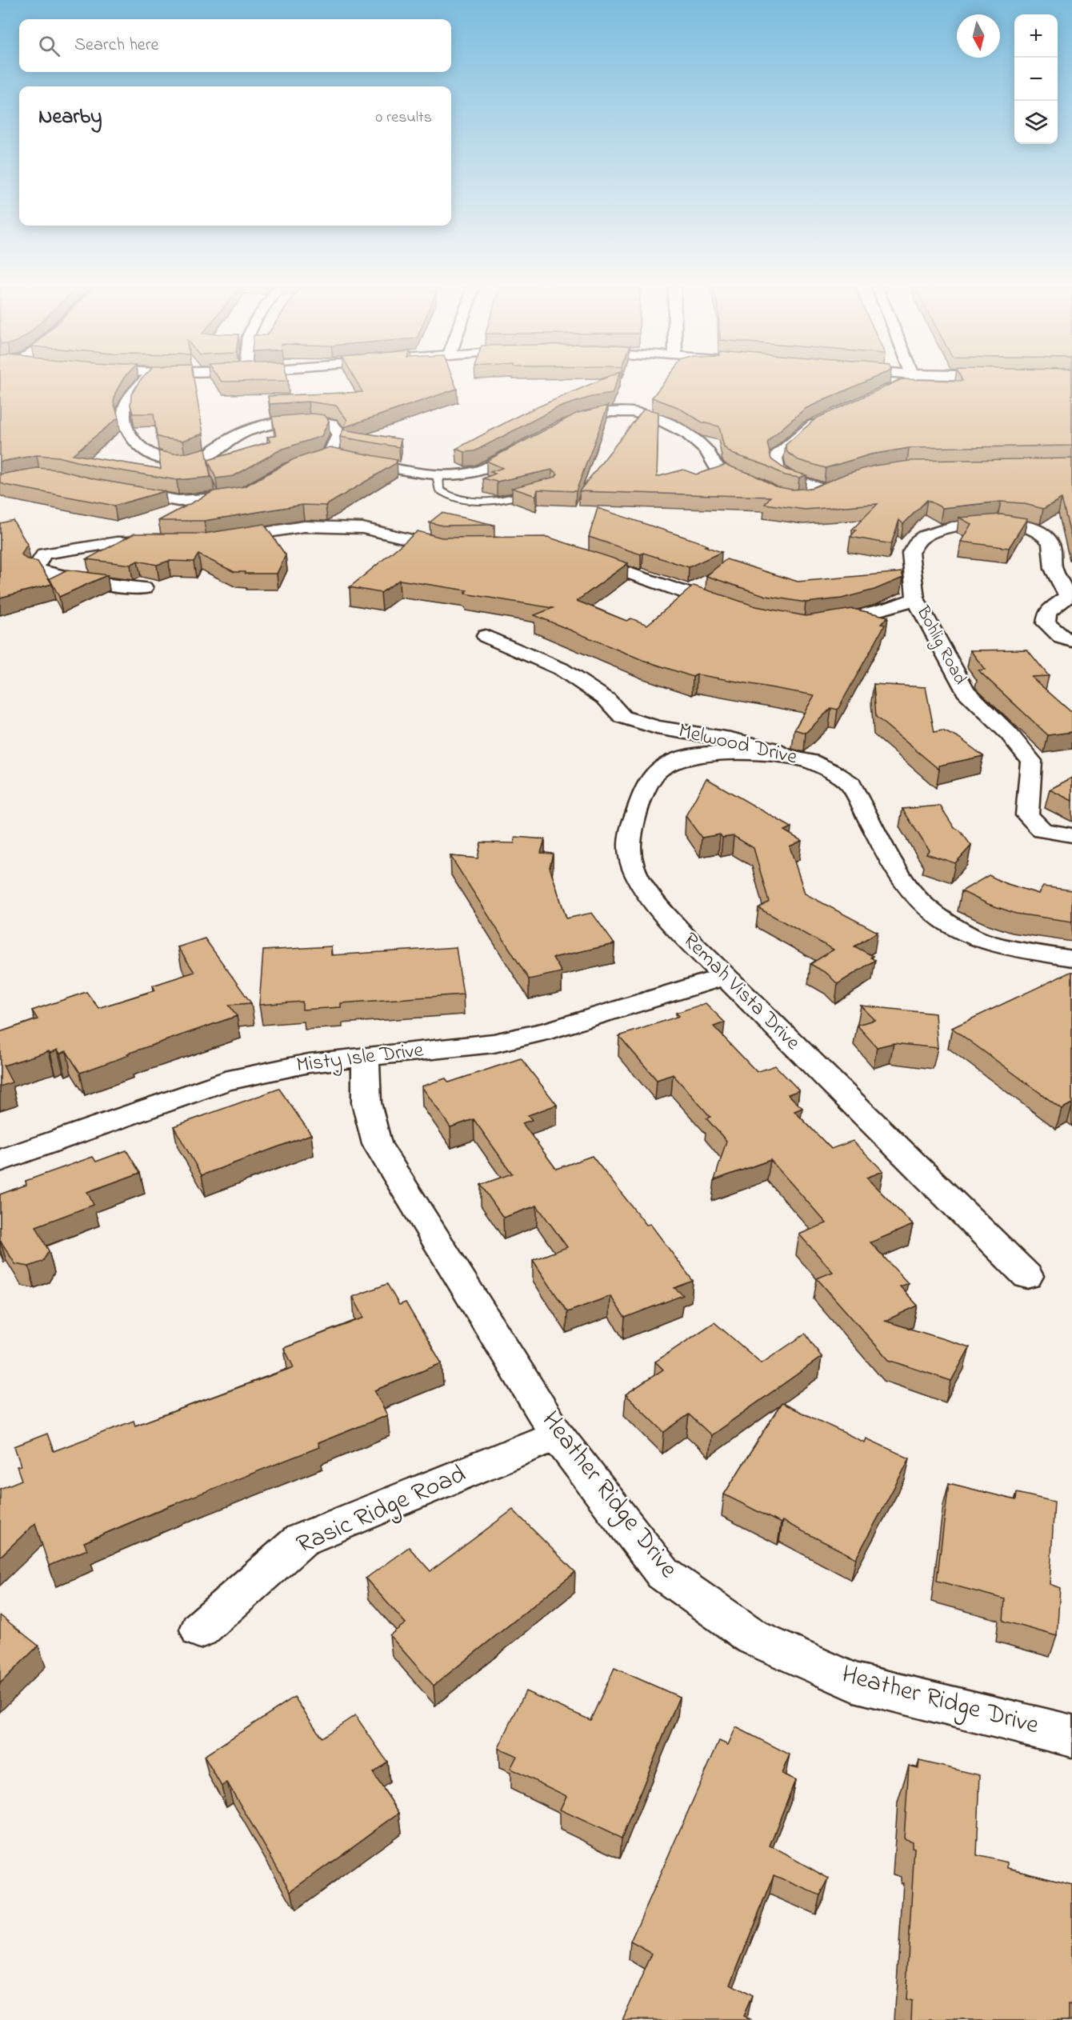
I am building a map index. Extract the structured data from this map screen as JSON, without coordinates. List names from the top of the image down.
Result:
{
  "streets": {
    "street": [
      "Bohlig Road",
      "Melwood Drive",
      "Remah Vista Drive",
      "Misty Isle Drive",
      "Heather Ridge Drive",
      "Rasic Ridge Road"
    ]
  },
  "crossings": [
    ["Melwood Drive", "Remah Vista Drive"],
    ["Remah Vista Drive", "Misty Isle Drive"],
    ["Misty Isle Drive", "Heather Ridge Drive"],
    ["Heather Ridge Drive", "Rasic Ridge Road"]
  ],
  "north": "bottom",
  "page": {
    "map_buttons": ["+", "−"],
    "search": "Search here",
    "heading": ["Nearby", "0 results"]
  }
}
